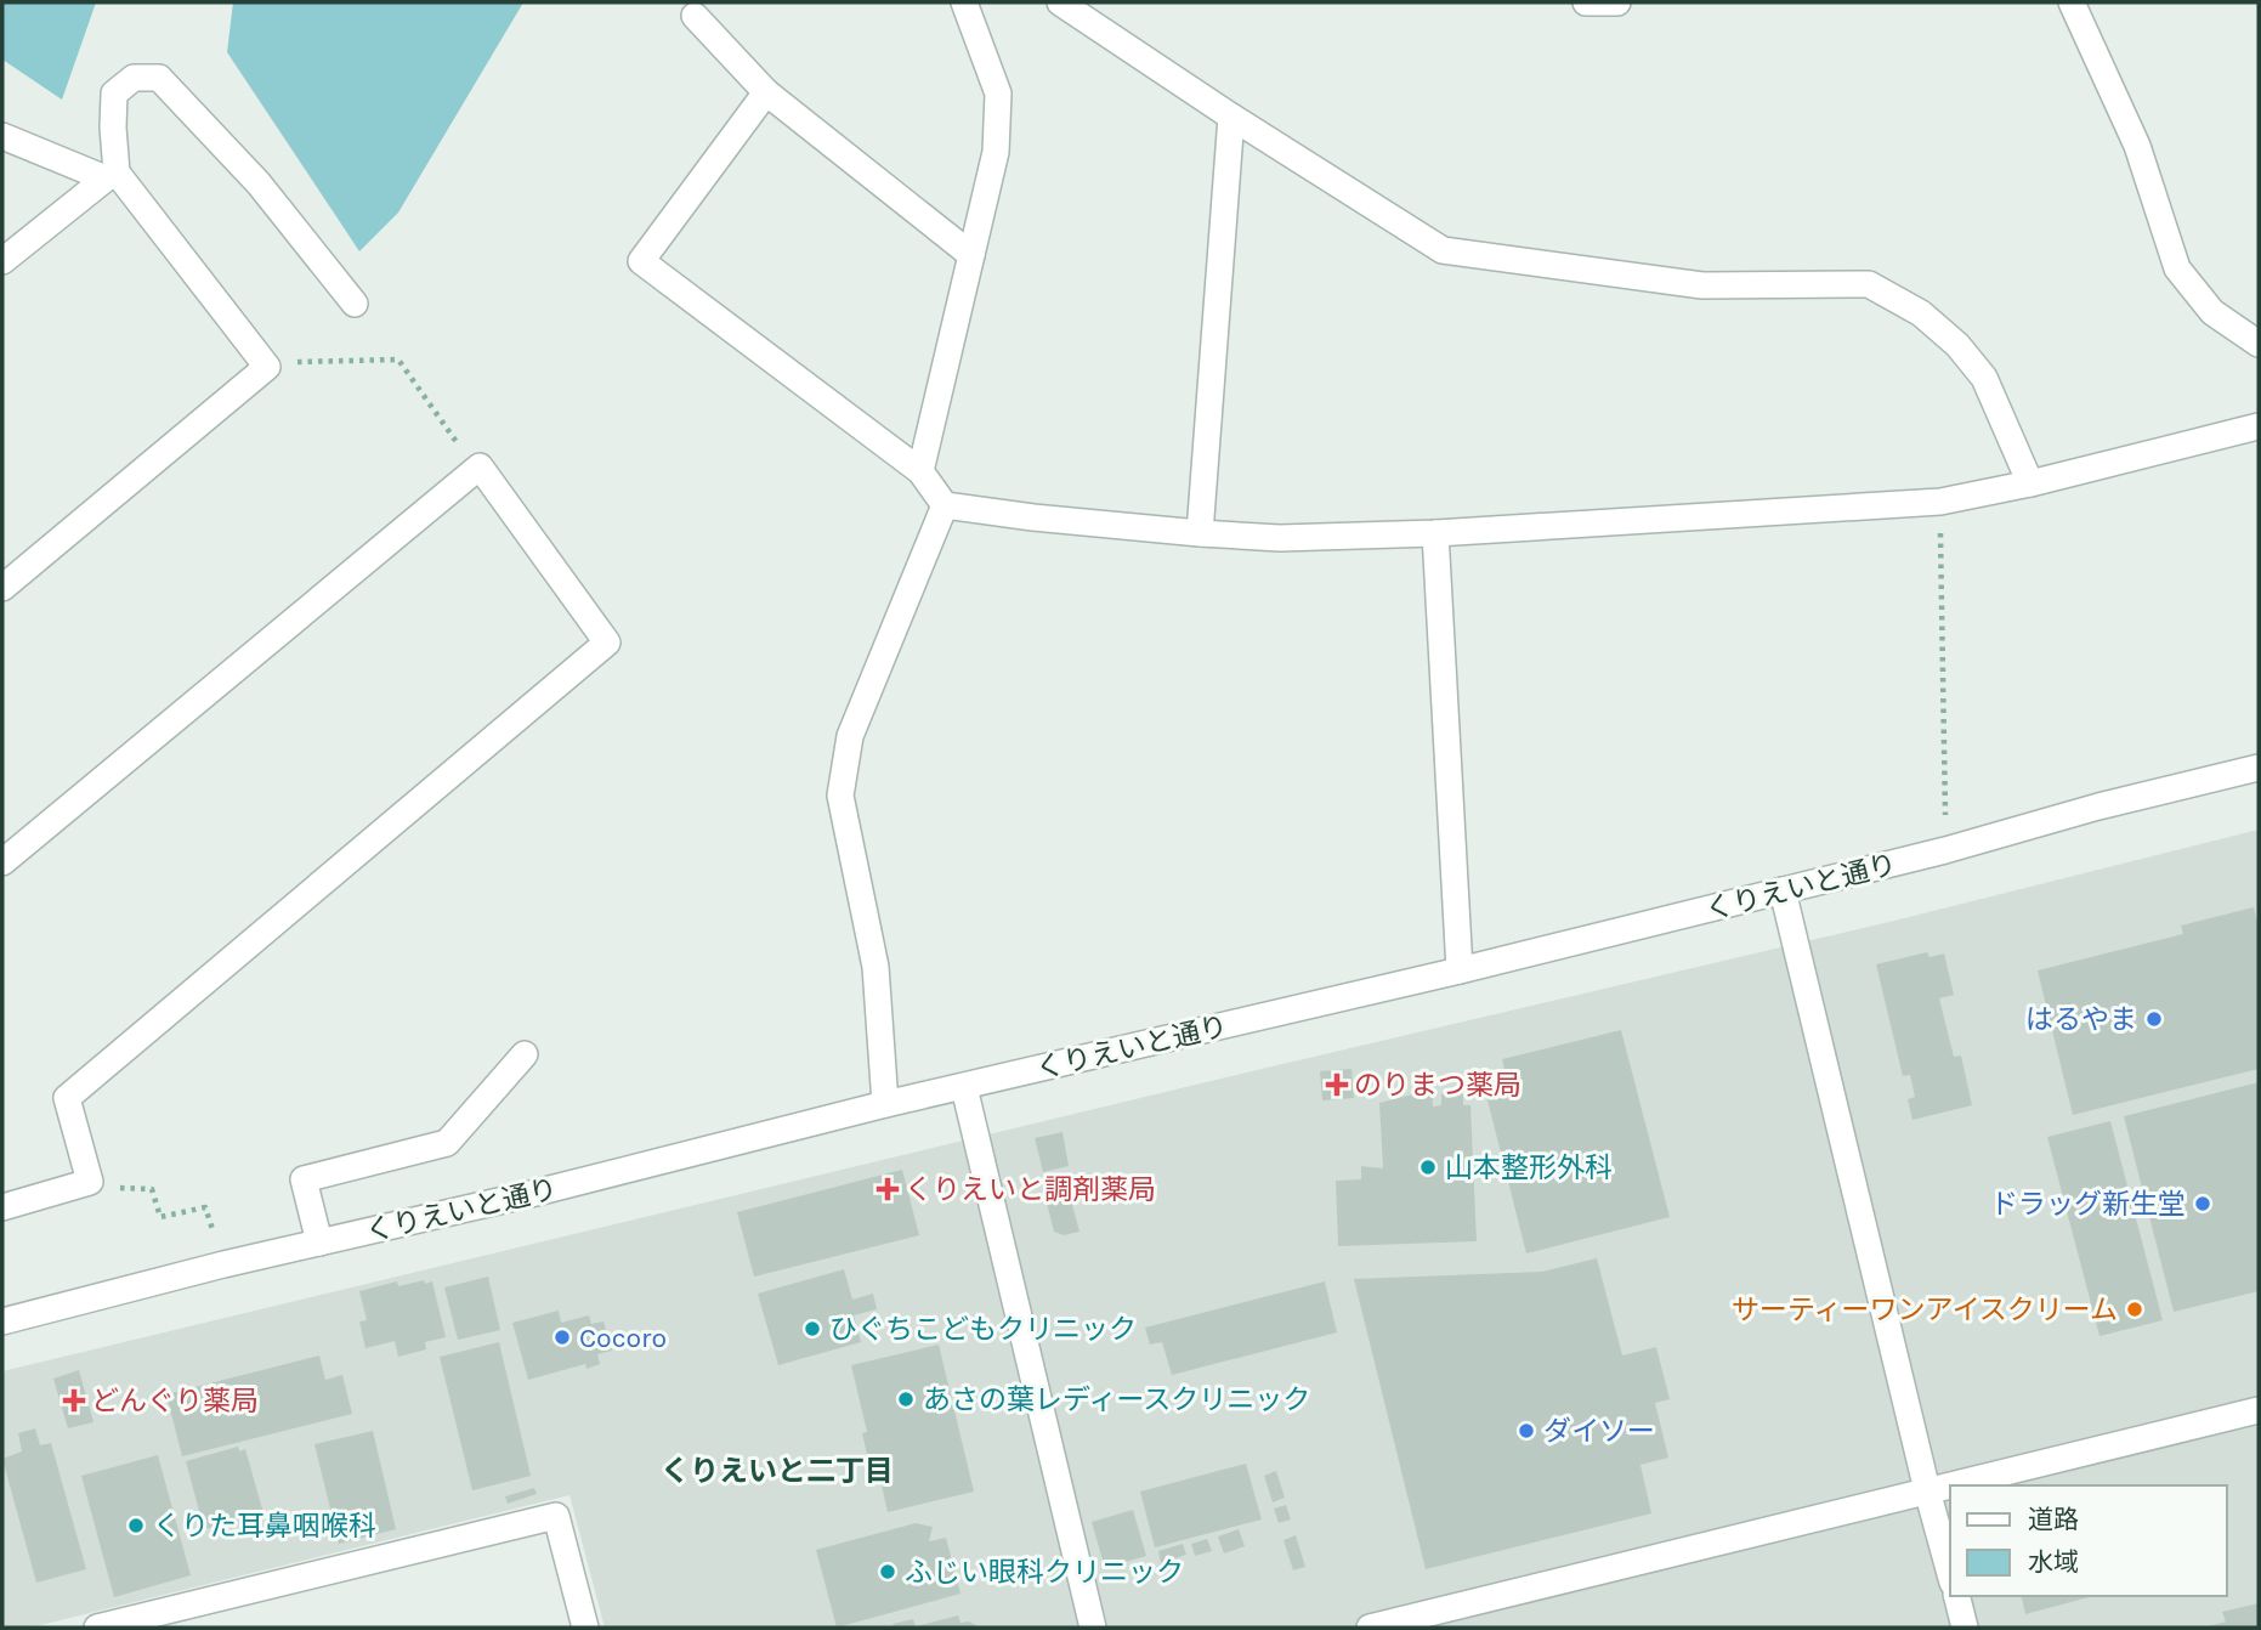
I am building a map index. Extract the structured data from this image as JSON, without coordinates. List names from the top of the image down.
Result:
{
  "streets": {
    "street": ["くりえいと通り"]
  },
  "districts": ["くりえいと二丁目"],
  "places": {
    "other": [
      "はるやま",
      "山本整形外科",
      "ドラッグ新生堂",
      "サーティーワンアイスクリーム",
      "ひぐちこどもクリニック",
      "Cocoro",
      "あさの葉レディースクリニック",
      "ダイソー",
      "くりた耳鼻咽喉科",
      "ふじい眼科クリニック"
    ],
    "health": ["のりまつ薬局", "くりえいと調剤薬局", "どんぐり薬局"]
  },
  "legend": ["道路", "水域"]
}
